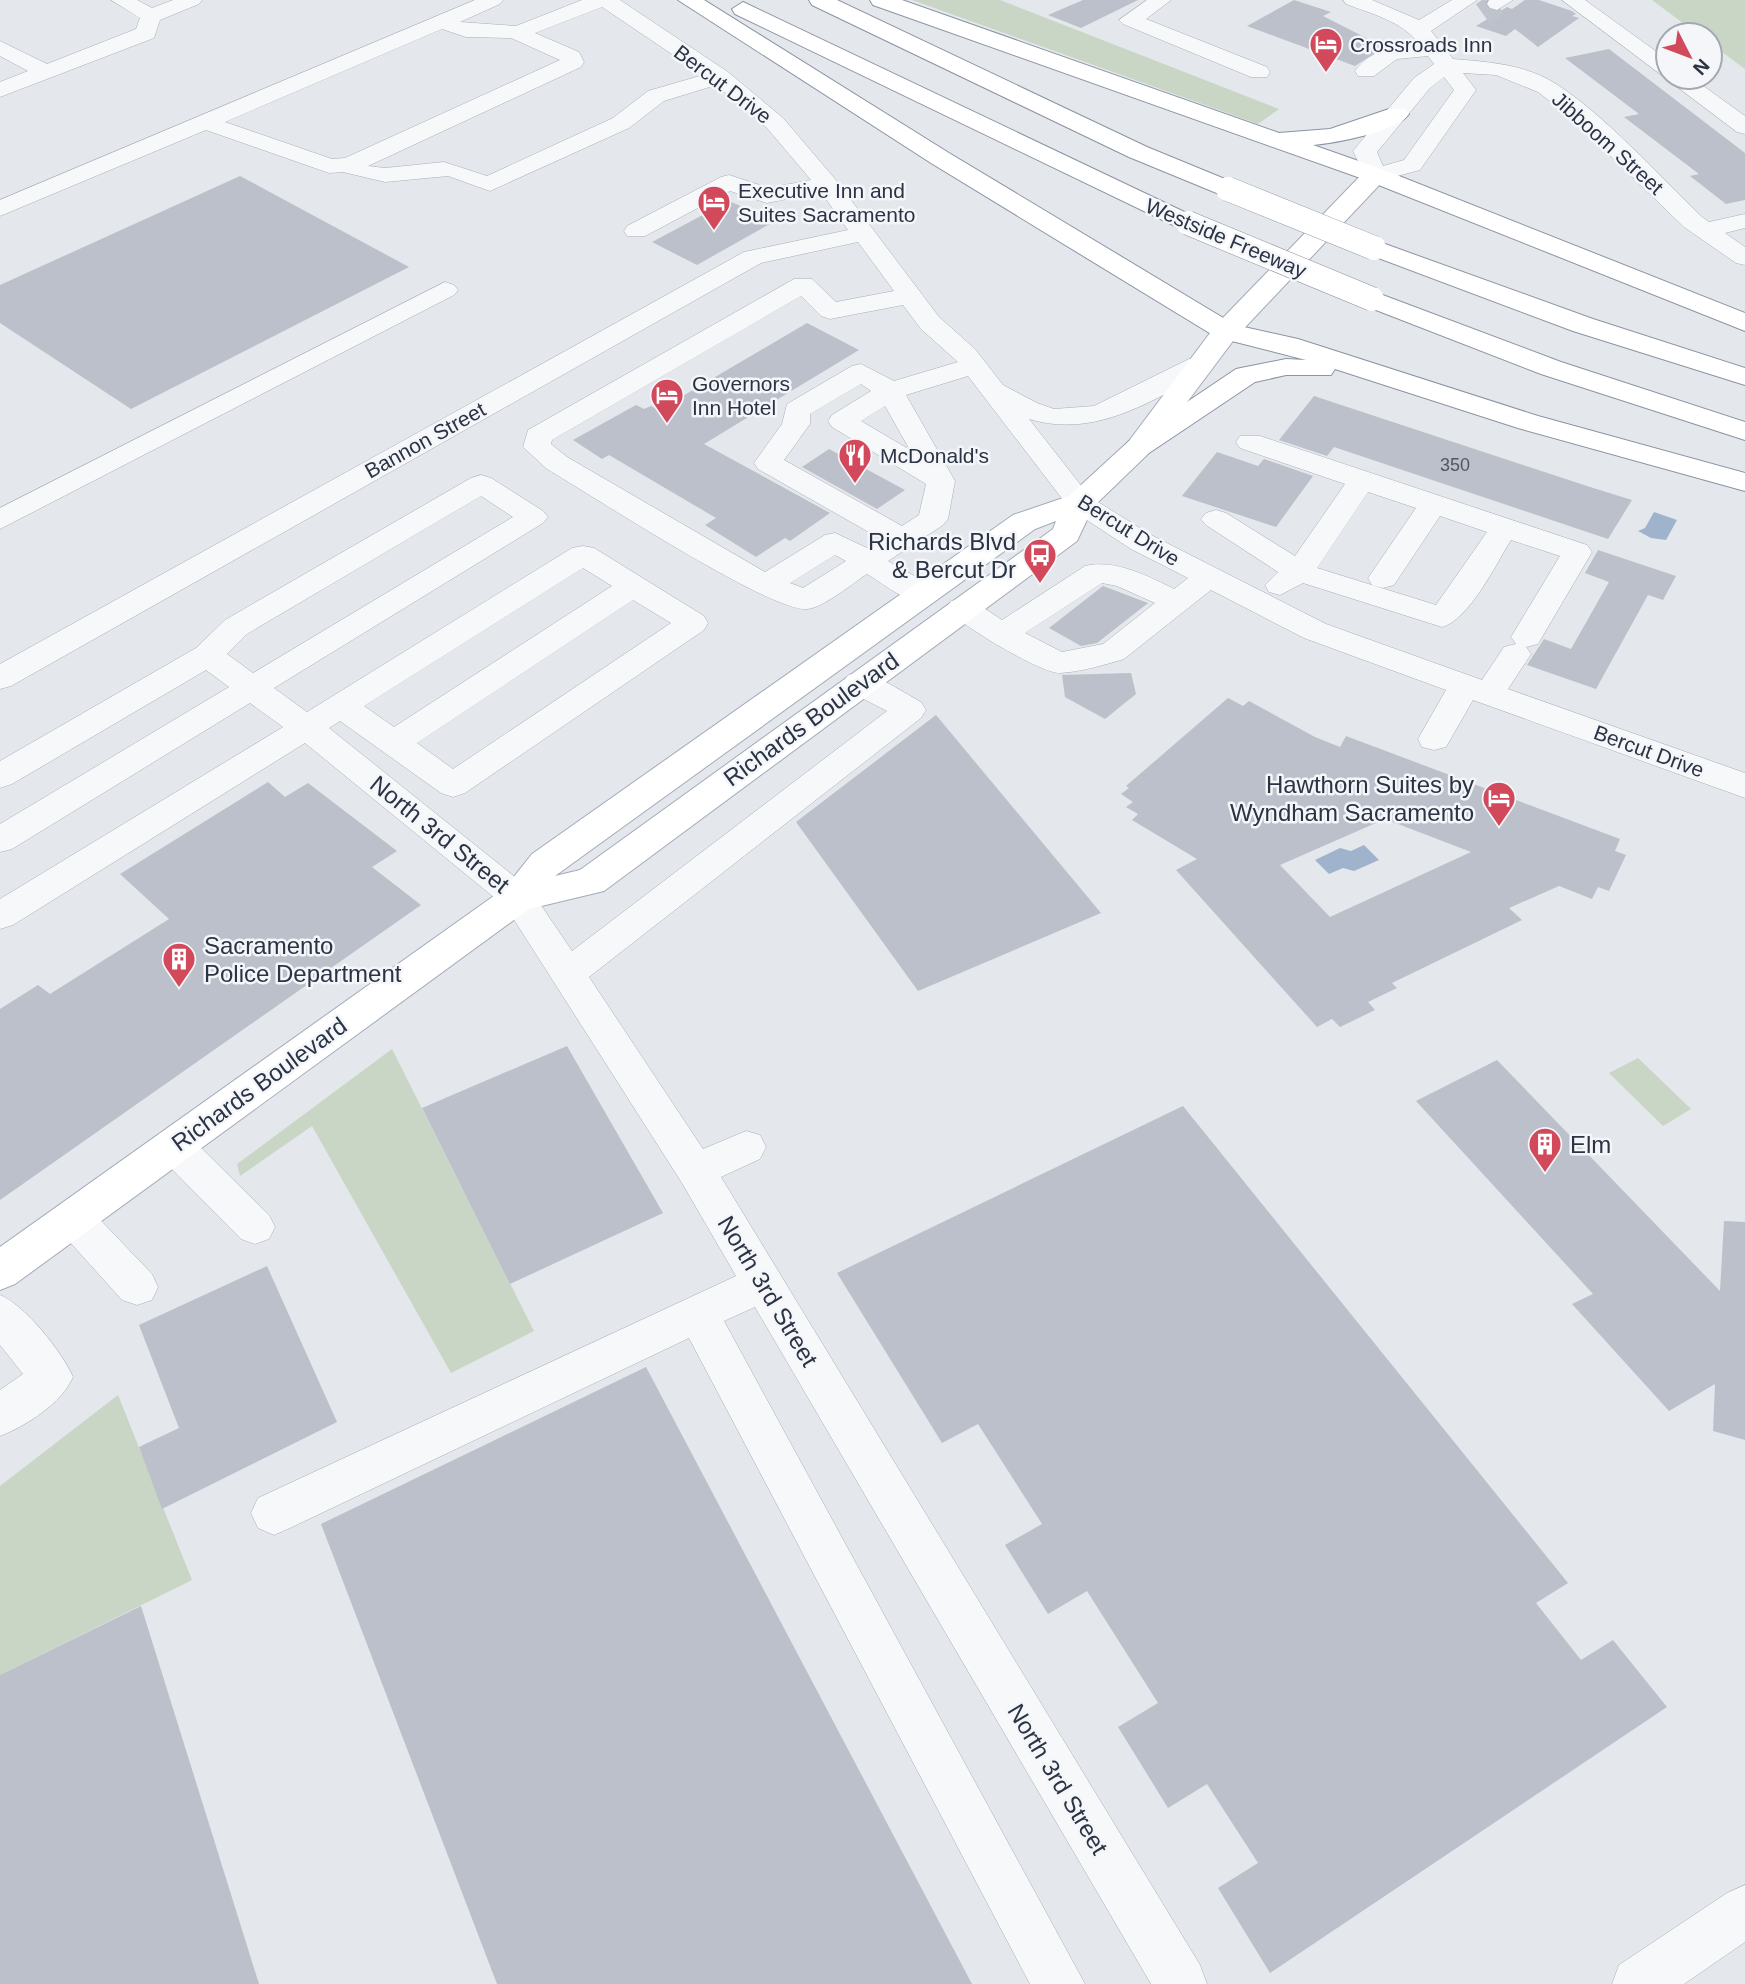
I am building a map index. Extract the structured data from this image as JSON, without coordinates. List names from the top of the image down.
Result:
{
  "streets": {
    "main road": ["Westside Freeway", "Richards Boulevard"],
    "street": [
      "Bercut Drive",
      "Jibboom Street",
      "Bannon Street",
      "North 3rd Street"
    ]
  },
  "crossings": [
    ["Bercut Drive", "Bannon Street"],
    ["Bercut Drive", "Richards Boulevard"],
    ["Richards Boulevard", "North 3rd Street"]
  ],
  "places": {
    "hotel": [
      "Crossroads Inn",
      "Executive Inn and Suites Sacramento",
      "Governors Inn Hotel",
      "Hawthorn Suites by Wyndham Sacramento"
    ],
    "restaurant": ["McDonald's"],
    "bus stop": ["Richards Blvd & Bercut Dr"],
    "building": ["Sacramento Police Department", "Elm"]
  },
  "house_numbers": ["350"],
  "north": "bottom right"
}
